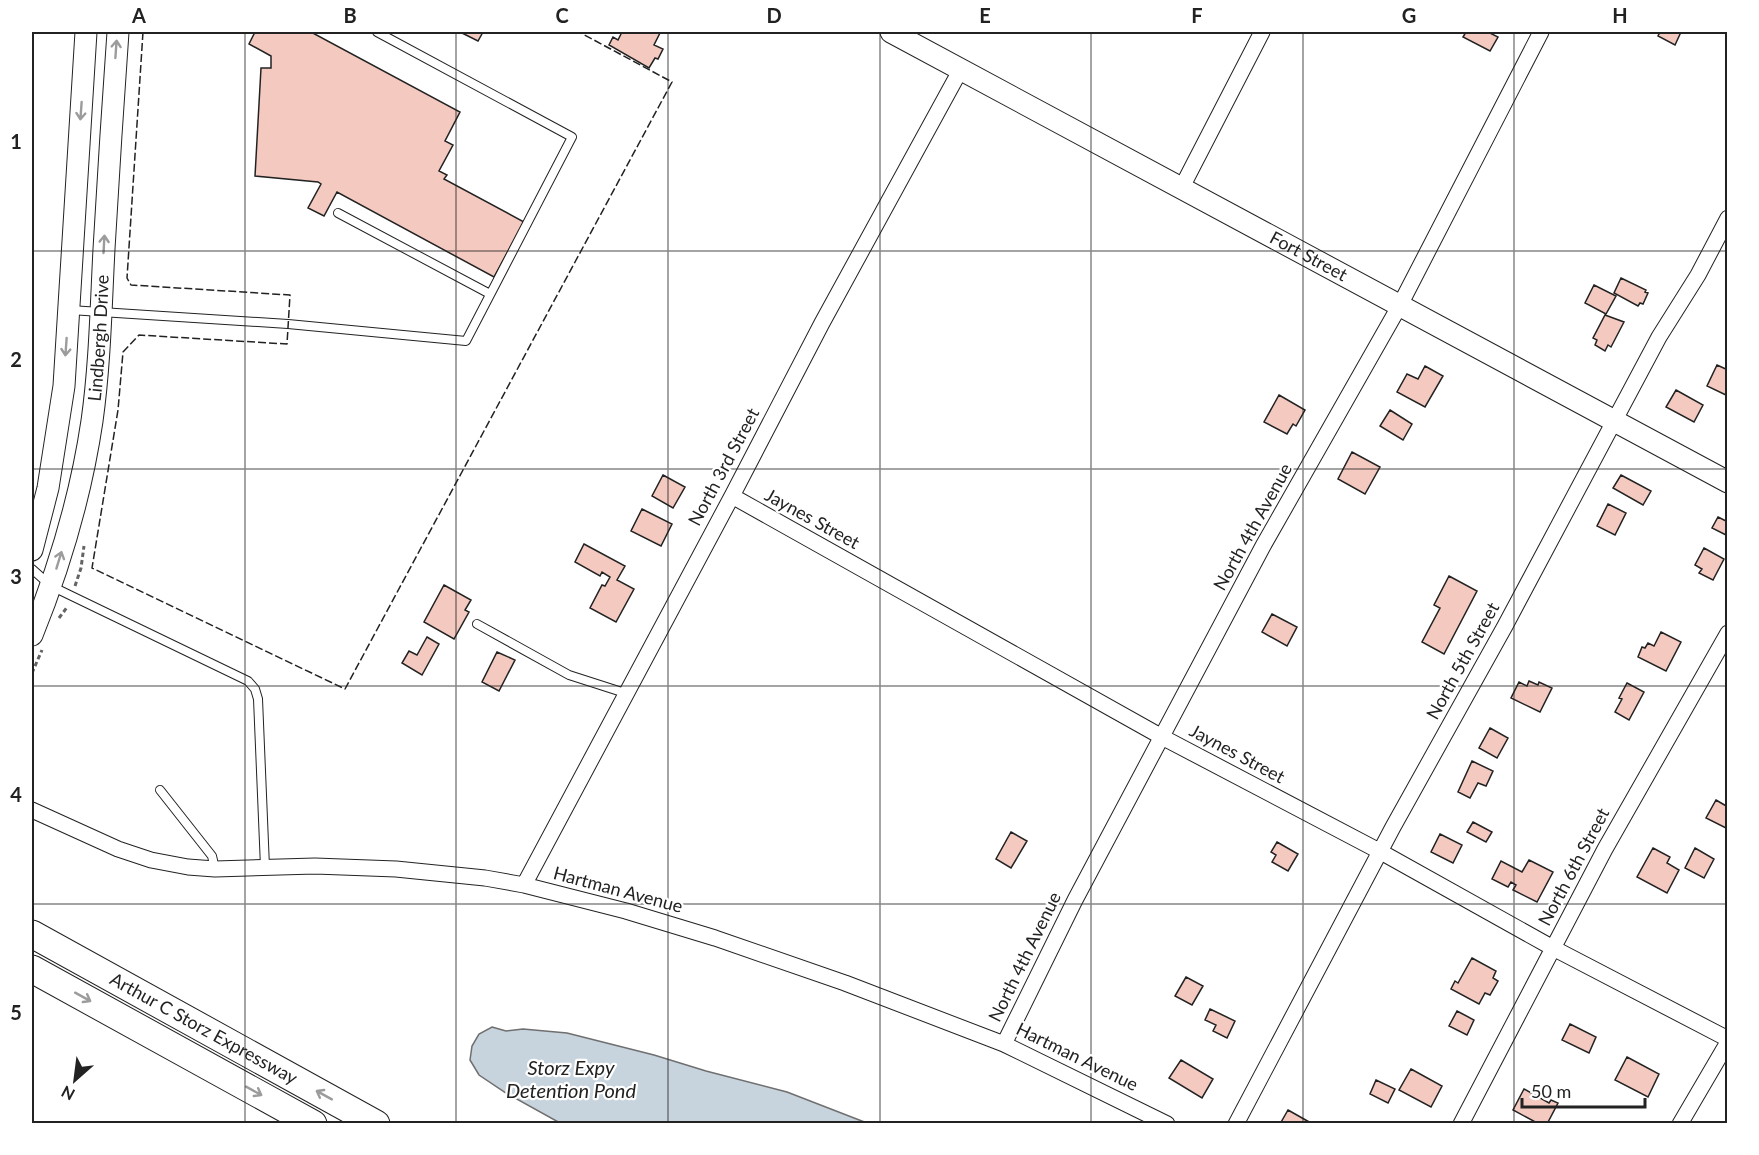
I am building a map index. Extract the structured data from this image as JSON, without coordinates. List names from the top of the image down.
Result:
{
  "streets": {
    "highway": ["Arthur C Storz Expressway"],
    "street": [
      "Fort Street",
      "Lindbergh Drive",
      "North 3rd Street",
      "Jaynes Street",
      "North 4th Avenue",
      "North 5th Street",
      "North 6th Street",
      "Hartman Avenue"
    ]
  },
  "crossings": [
    ["Fort Street", "North 3rd Street"],
    ["Fort Street", "North 4th Avenue"],
    ["Fort Street", "North 5th Street"],
    ["North 3rd Street", "Jaynes Street"],
    ["North 3rd Street", "Hartman Avenue"],
    ["Jaynes Street", "North 4th Avenue"],
    ["Jaynes Street", "North 5th Street"],
    ["Jaynes Street", "North 6th Street"],
    ["North 4th Avenue", "Hartman Avenue"]
  ],
  "water": ["Storz Expy Detention Pond"],
  "scale_bar": "50 m",
  "north": "bottom left",
  "grid": {
    "columns": [
      "A",
      "B",
      "C",
      "D",
      "E",
      "F",
      "G",
      "H"
    ],
    "rows": [
      "1",
      "2",
      "3",
      "4",
      "5"
    ]
  }
}
